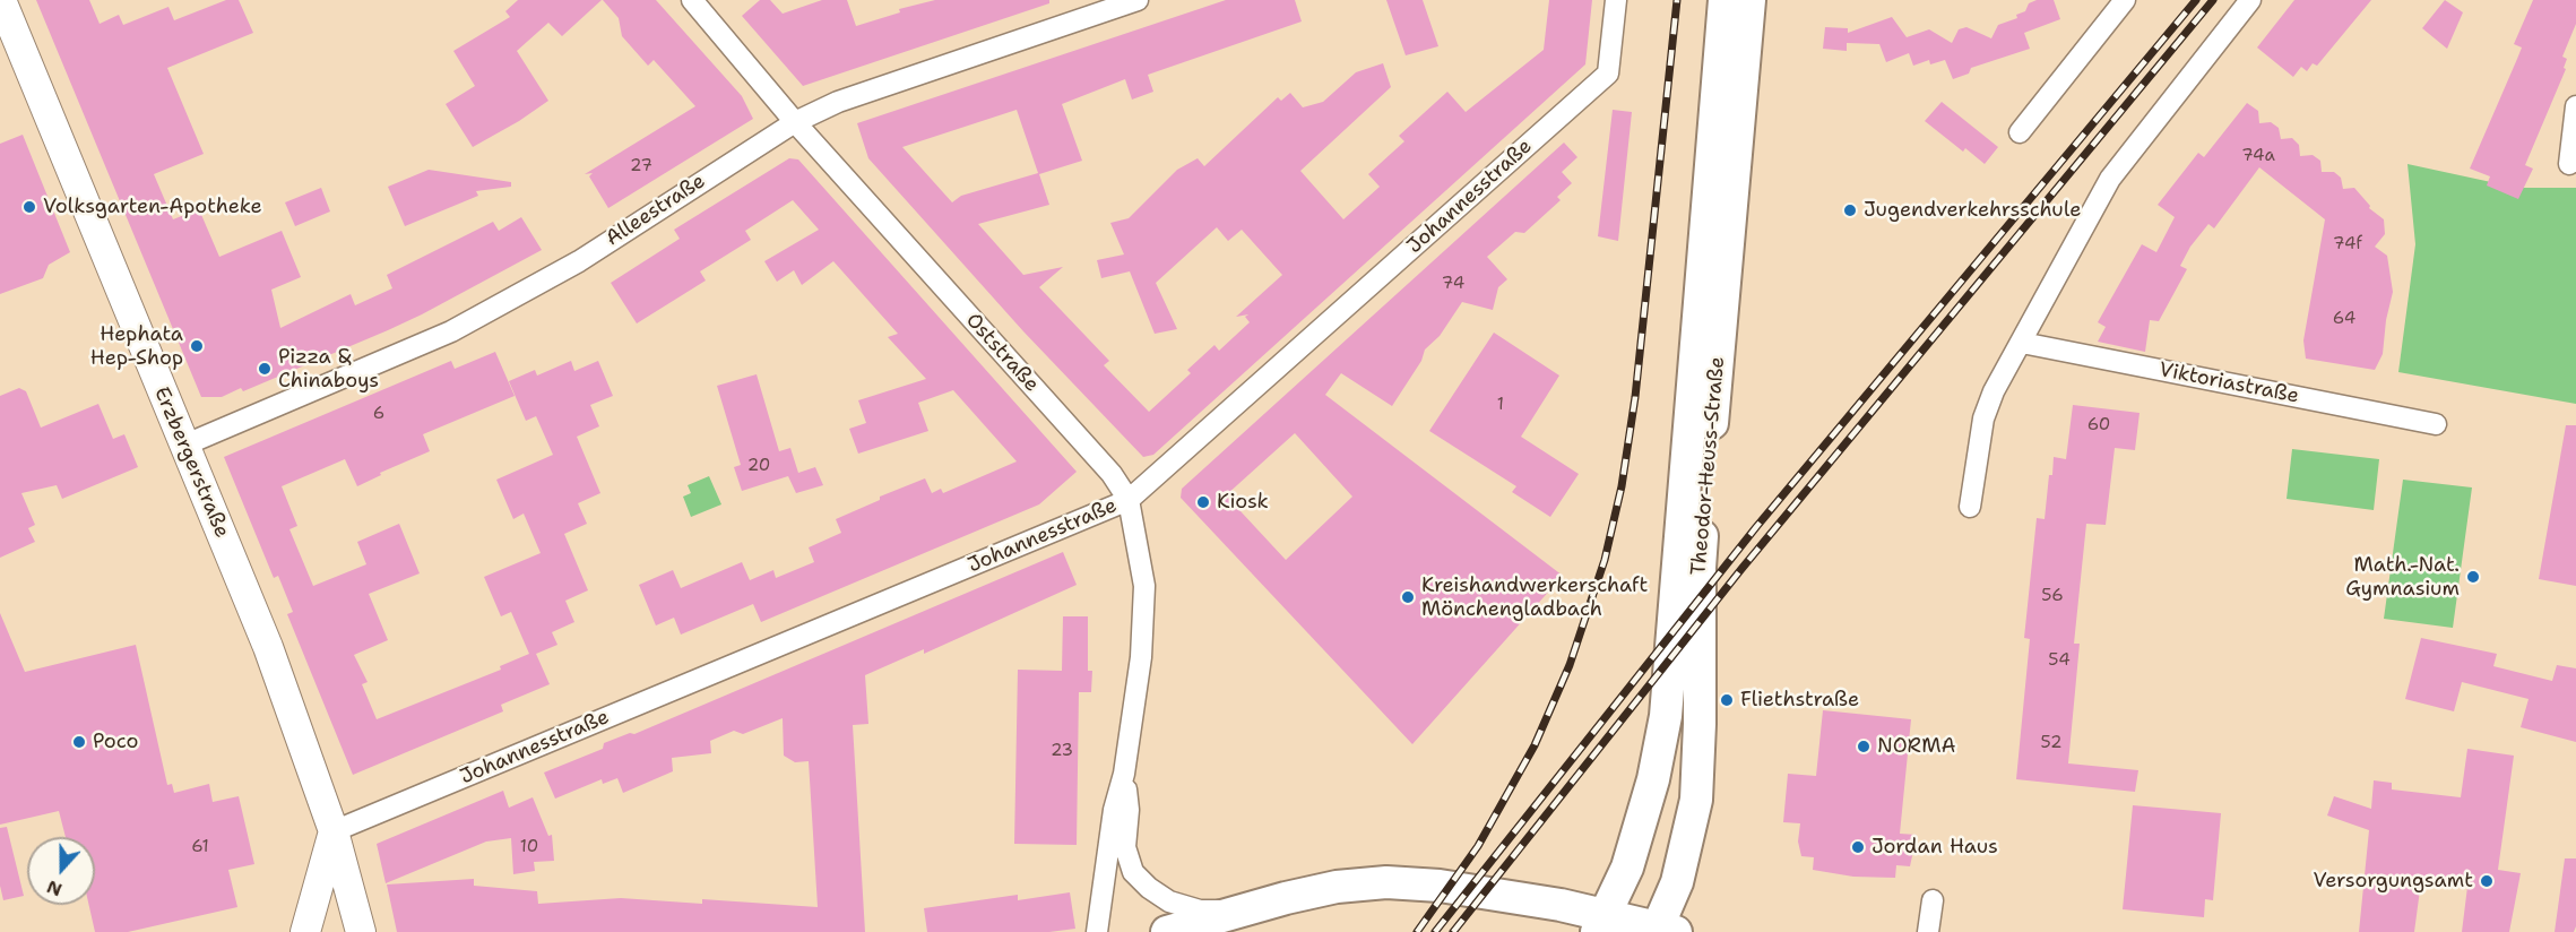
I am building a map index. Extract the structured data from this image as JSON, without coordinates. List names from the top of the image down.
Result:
{
  "streets": {
    "main road": ["Erzbergerstraße", "Theodor-Heuss-Straße"],
    "street": [
      "Johannesstraße",
      "Alleestraße",
      "Oststraße",
      "Viktoriastraße"
    ]
  },
  "crossings": [
    ["Johannesstraße", "Oststraße"],
    ["Johannesstraße", "Erzbergerstraße"],
    ["Alleestraße", "Oststraße"],
    ["Alleestraße", "Erzbergerstraße"]
  ],
  "places": [
    "Volksgarten-Apotheke",
    "Jugendverkehrsschule",
    "Hephata Hep-Shop",
    "Pizza & Chinaboys",
    "Kiosk",
    "Math.-Nat. Gymnasium",
    "Kreishandwerkerschaft Mönchengladbach",
    "Fliethstraße",
    "Poco",
    "NORMA",
    "Jordan Haus",
    "Versorgungsamt"
  ],
  "house_numbers": [
    "74a",
    "27",
    "74f",
    "74",
    "64",
    "1",
    "6",
    "60",
    "20",
    "56",
    "54",
    "52",
    "23",
    "61",
    "10"
  ],
  "north": "bottom"
}
